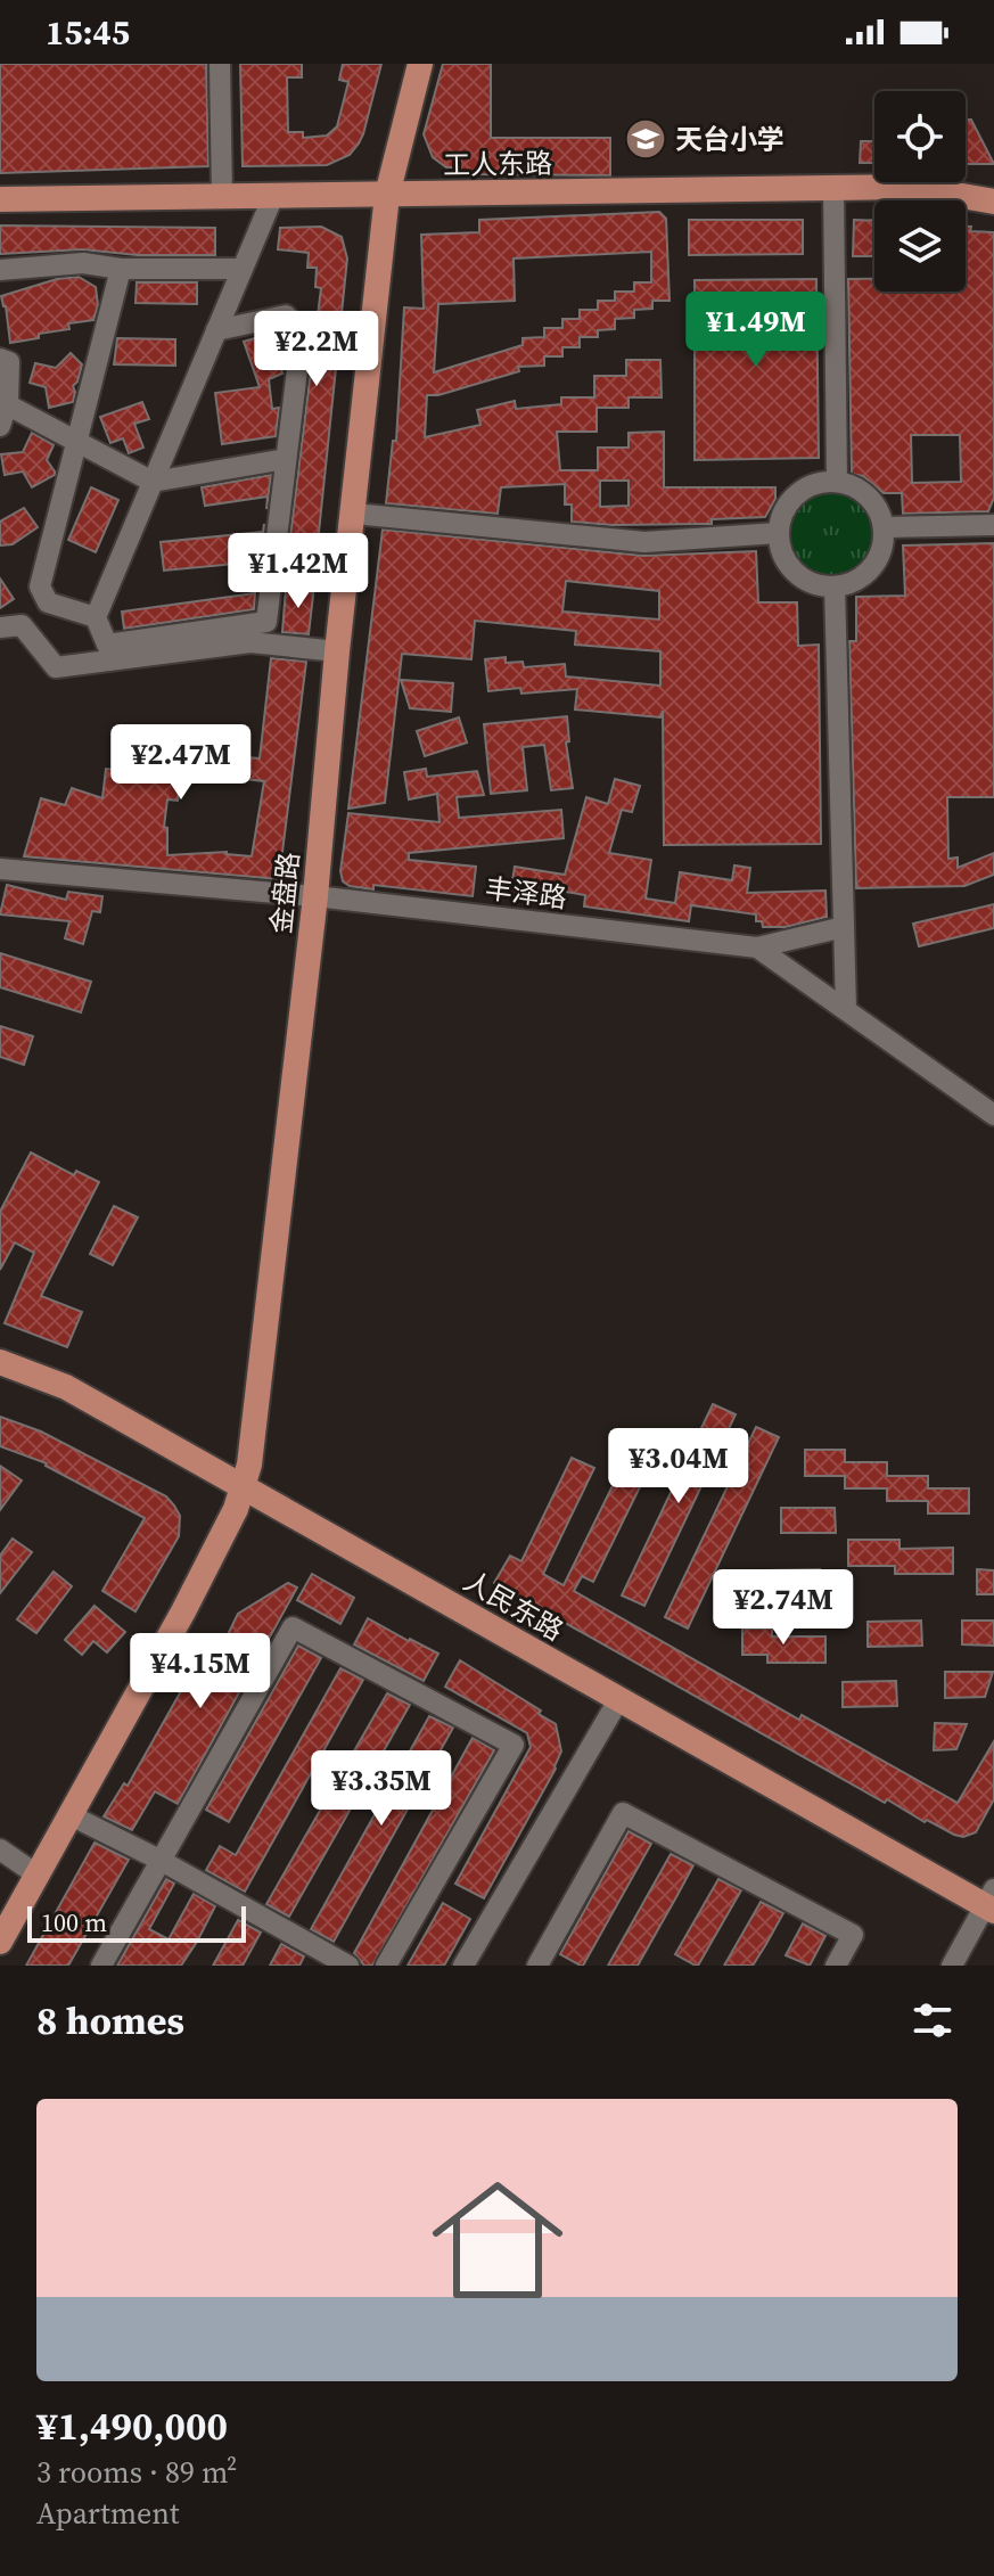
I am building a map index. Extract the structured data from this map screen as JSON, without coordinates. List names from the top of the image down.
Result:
{
  "streets": {
    "main road": ["工人东路", "金盘路", "人民东路"],
    "street": ["丰泽路"]
  },
  "crossings": [
    ["工人东路", "金盘路"],
    ["金盘路", "丰泽路"],
    ["金盘路", "人民东路"]
  ],
  "places": {
    "school or university": ["天台小学"]
  },
  "scale_bar": "100 m",
  "page": {
    "status": "15:45",
    "price": [
      "¥1.49M",
      "¥2.2M",
      "¥1.42M",
      "¥2.47M",
      "¥3.04M",
      "¥2.74M",
      "¥4.15M",
      "¥3.35M"
    ],
    "scale": "100 m",
    "heading": "8 homes",
    "list": [
      {
        "name": "¥1,490,000",
        "note": "3 rooms · 89 m² · Apartment"
      }
    ]
  }
}
